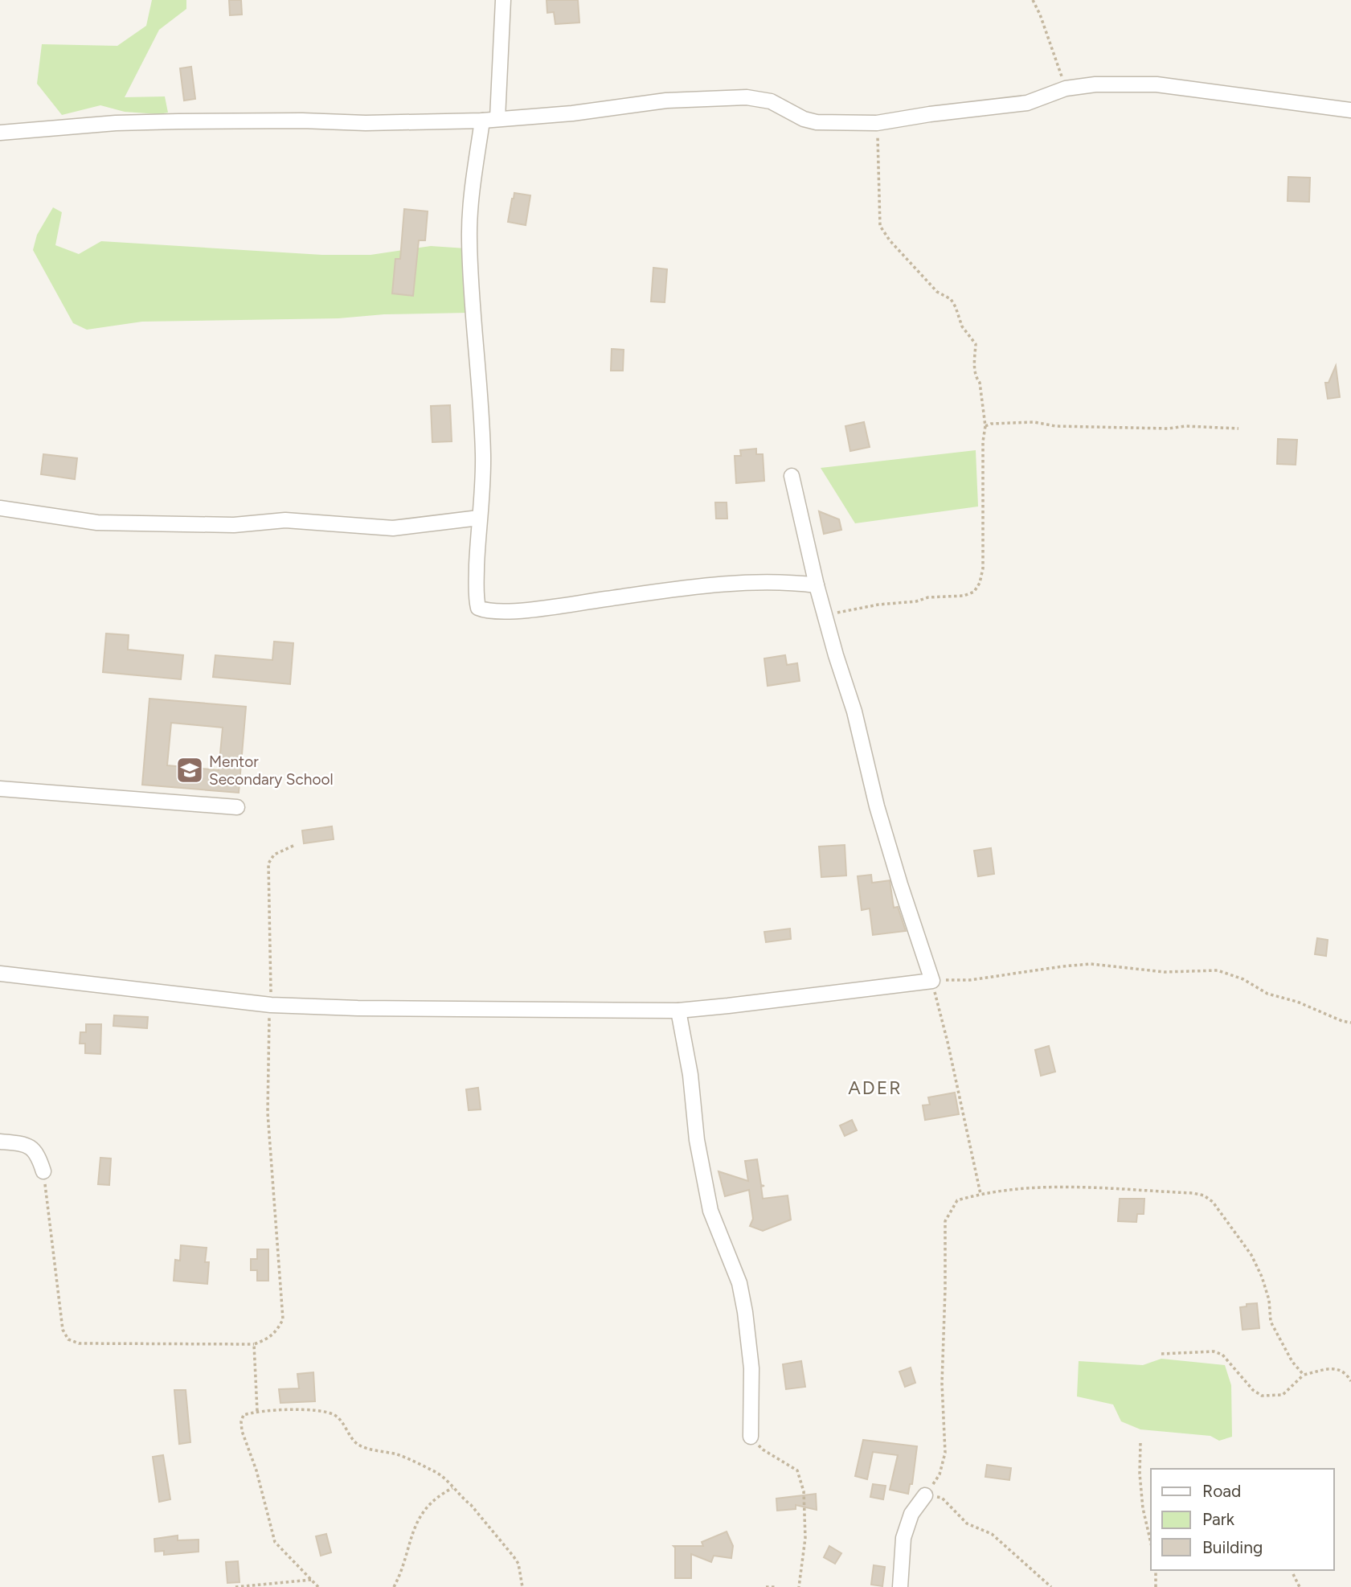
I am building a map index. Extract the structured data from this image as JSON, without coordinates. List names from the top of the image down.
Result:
{
  "districts": ["ADER"],
  "places": {
    "school or university": ["Mentor Secondary School"]
  },
  "legend": ["Road", "Park", "Building"]
}
